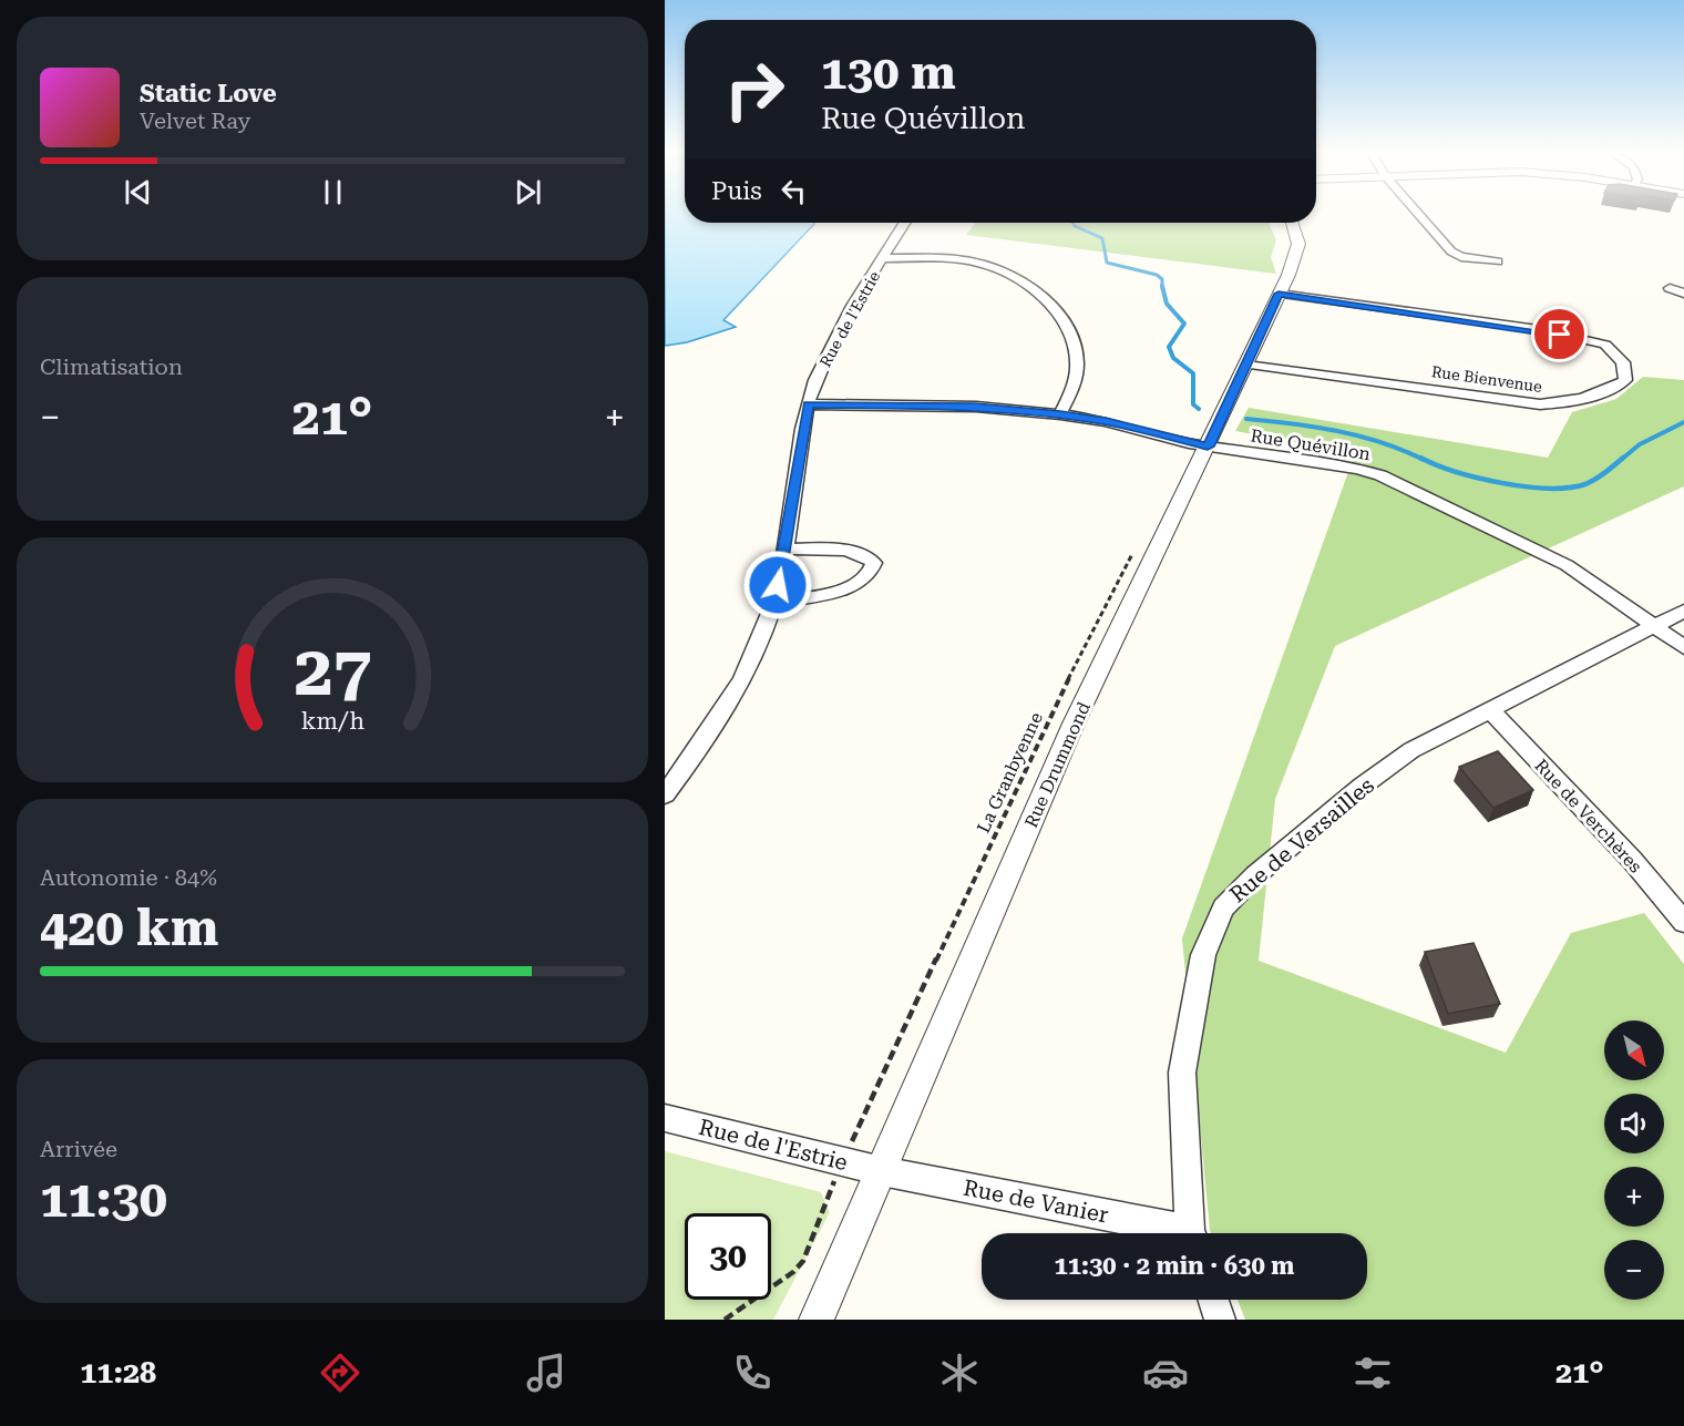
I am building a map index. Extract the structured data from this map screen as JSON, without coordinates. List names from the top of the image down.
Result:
{
  "streets": {
    "street": [
      "Rue de l'Estrie",
      "Rue Bienvenue",
      "Rue Quévillon",
      "Rue Drummond",
      "Rue de Verchères",
      "Rue de Versailles",
      "Rue de Vanier"
    ],
    "path": ["La Granbyenne"]
  },
  "crossings": [
    ["Rue de l'Estrie", "Rue Quévillon"],
    ["Rue de l'Estrie", "Rue Drummond"],
    ["Rue de l'Estrie", "La Granbyenne"],
    ["Rue de l'Estrie", "Rue de Vanier"],
    ["Rue Bienvenue", "Rue Drummond"],
    ["Rue Quévillon", "Rue Drummond"],
    ["Rue Quévillon", "Rue de Versailles"],
    ["Rue Drummond", "Rue de Vanier"],
    ["Rue de Verchères", "Rue de Versailles"]
  ],
  "north": "bottom right",
  "page": {
    "turn": ["130 m", "Rue Quévillon"],
    "song": ["Static Love", "Velvet Ray"],
    "then": "Puis",
    "tile": [
      "Climatisation",
      ["Autonomie · 84%", "420 km"],
      ["Arrivée", "11:30"]
    ],
    "heat": ["−", "21°", "+"],
    "map_buttons": ["+", "−"],
    "limit": "30",
    "trip": "11:30 · 2 min · 630 m",
    "tabs": ["11:28", "21°"],
    "gauge": ["27", "km/h"]
  }
}
